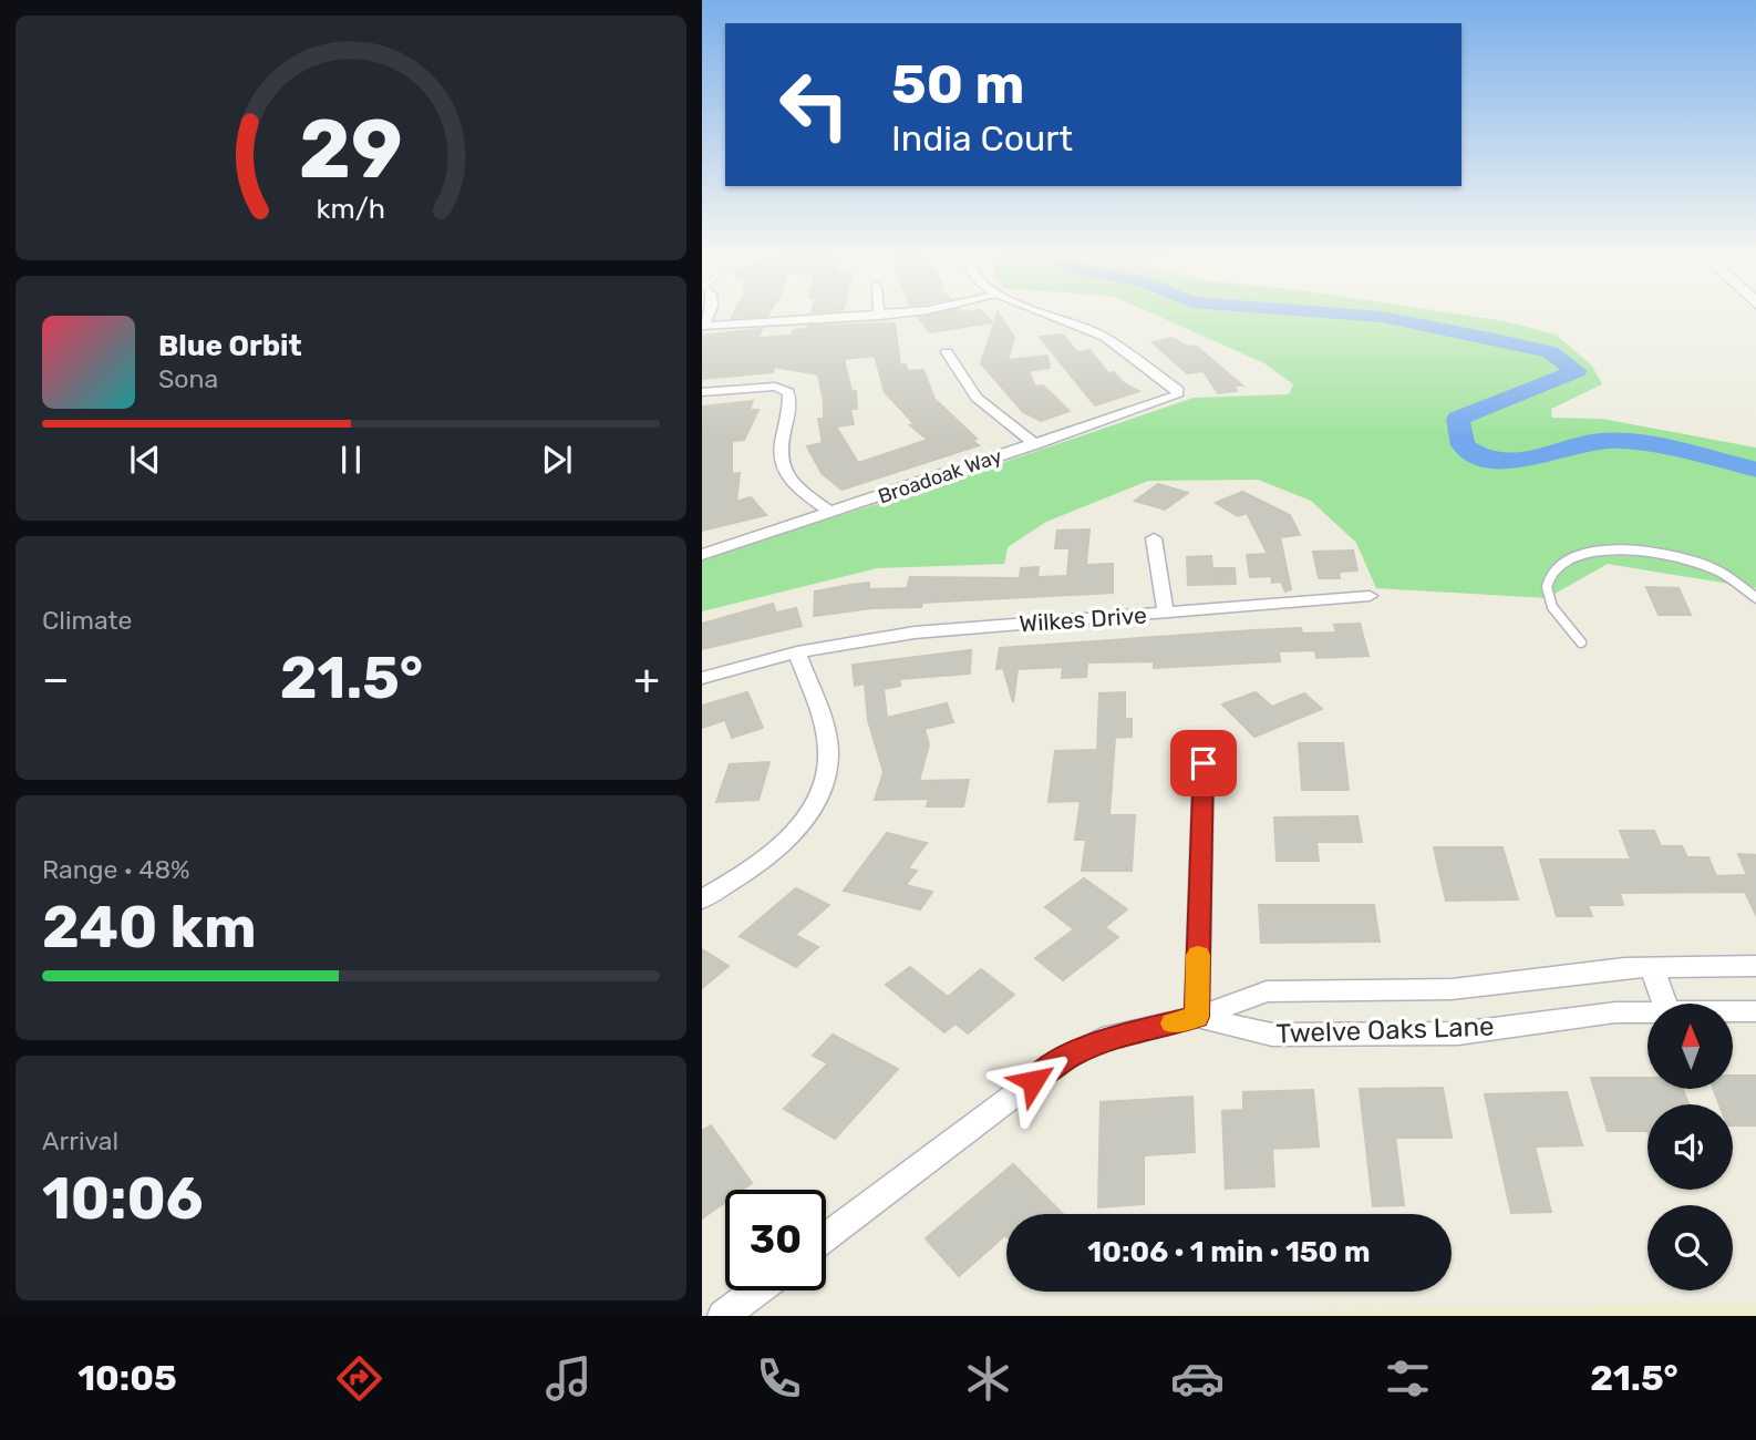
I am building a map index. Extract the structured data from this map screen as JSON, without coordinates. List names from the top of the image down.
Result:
{
  "streets": {
    "street": ["Broadoak Way", "Wilkes Drive", "Twelve Oaks Lane"]
  },
  "north": "top",
  "page": {
    "turn": ["50 m", "India Court"],
    "song": ["Blue Orbit", "Sona"],
    "tile": [
      "Climate",
      ["Range · 48%", "240 km"],
      ["Arrival", "10:06"]
    ],
    "heat": ["−", "21.5°", "+"],
    "limit": "30",
    "trip": "10:06 · 1 min · 150 m",
    "tabs": ["10:05", "21.5°"],
    "gauge": ["29", "km/h"]
  }
}
